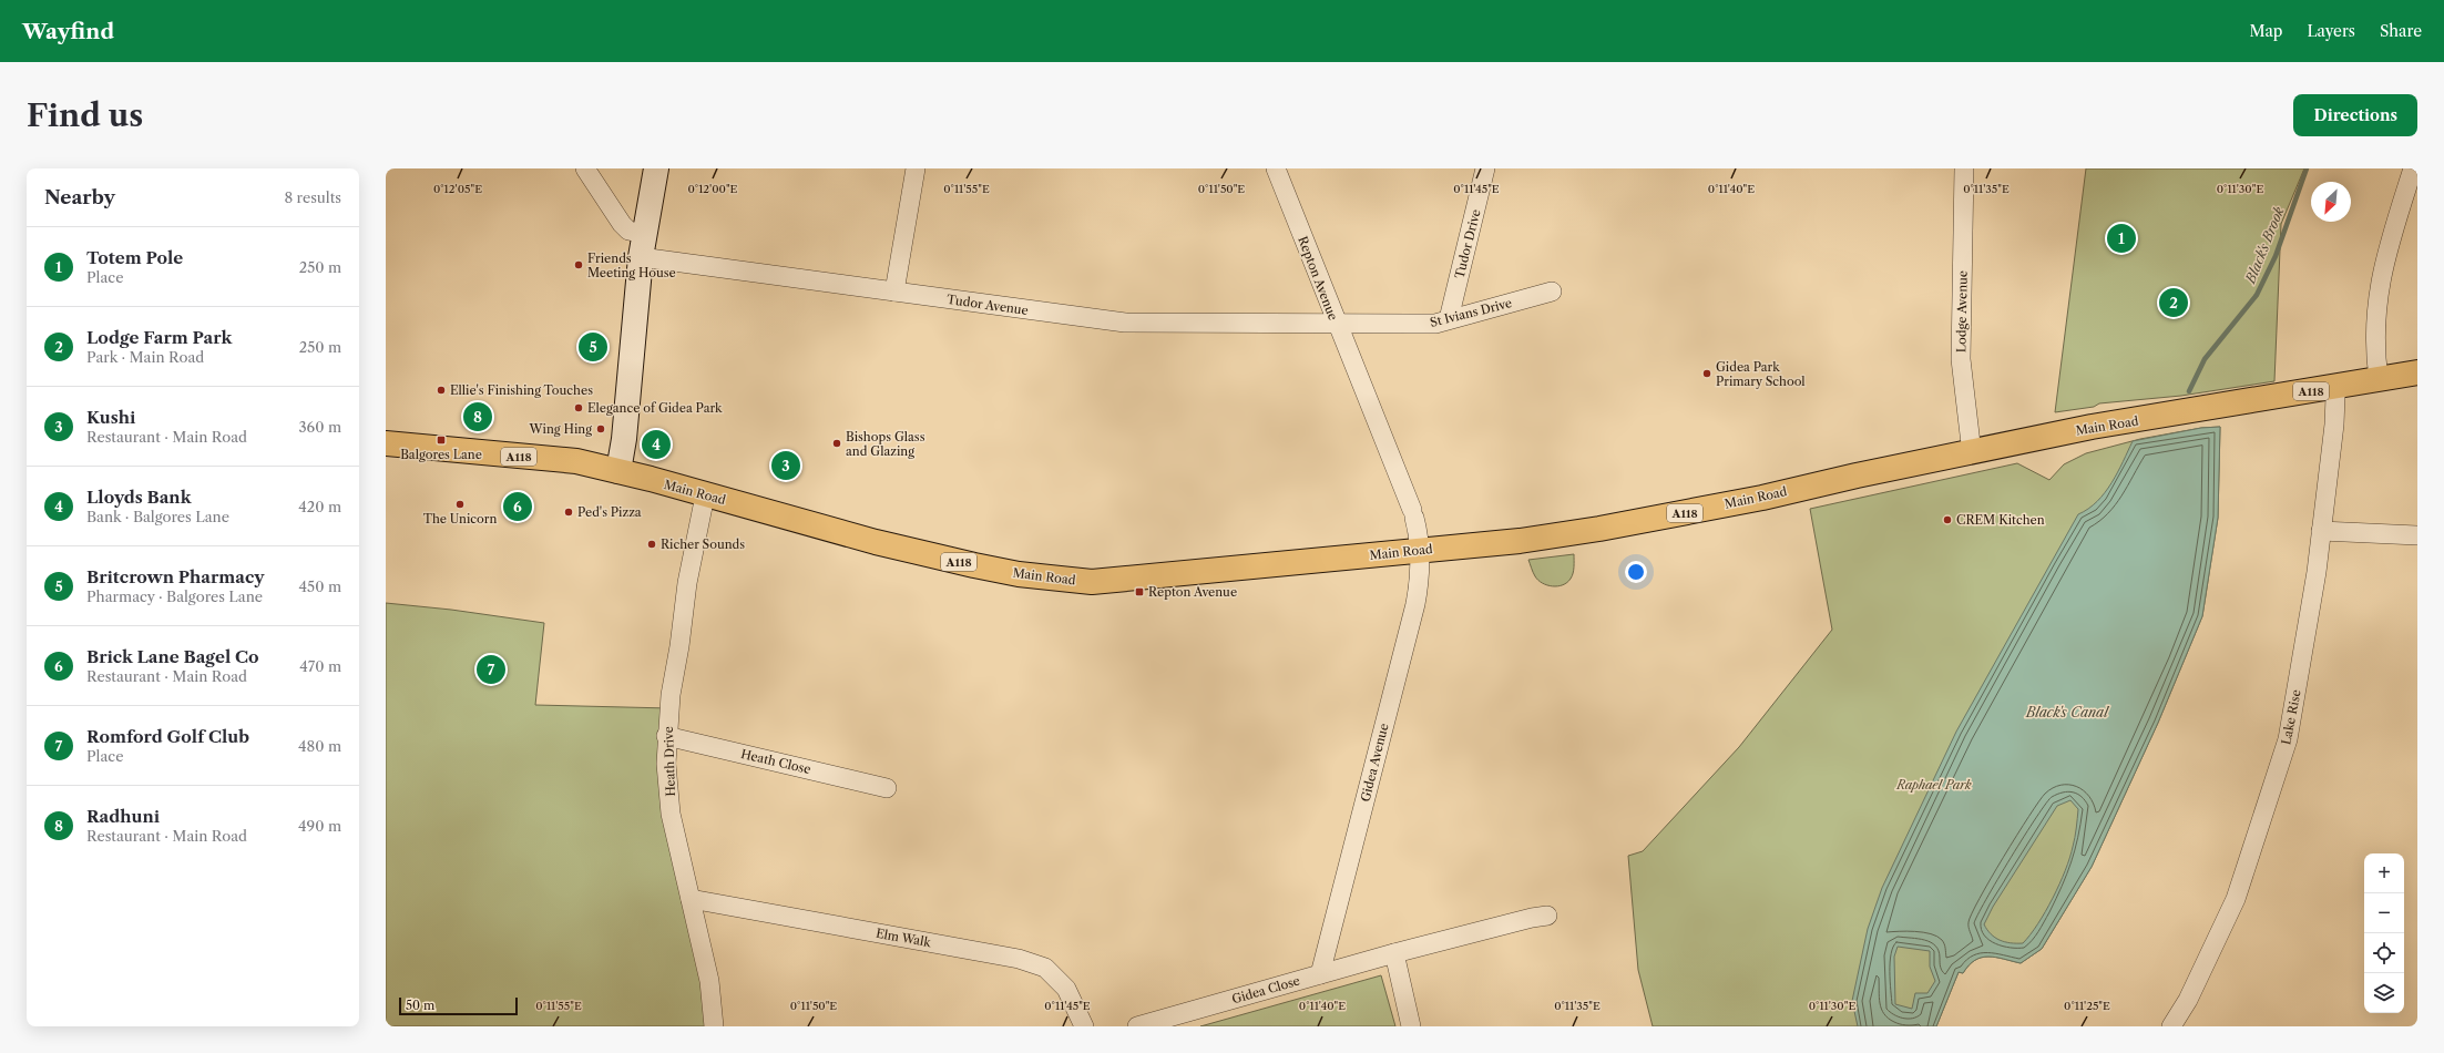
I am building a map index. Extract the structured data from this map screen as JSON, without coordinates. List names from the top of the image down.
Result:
{
  "streets": {
    "main road": ["A118", "Main Road"],
    "street": [
      "Tudor Drive",
      "Repton Avenue",
      "Tudor Avenue",
      "Lodge Avenue",
      "St Ivians Drive",
      "Lake Rise",
      "Heath Drive",
      "Heath Close",
      "Gidea Avenue",
      "Elm Walk",
      "Gidea Close"
    ]
  },
  "crossings": [
    ["Tudor Drive", "St Ivians Drive"],
    ["Repton Avenue", "Tudor Avenue"],
    ["Repton Avenue", "St Ivians Drive"],
    ["Repton Avenue", "Main Road"],
    ["Repton Avenue", "Gidea Avenue"],
    ["Tudor Avenue", "St Ivians Drive"],
    ["Lodge Avenue", "Main Road"],
    ["Main Road", "Lake Rise"],
    ["Main Road", "Heath Drive"],
    ["Main Road", "Gidea Avenue"],
    ["Heath Drive", "Heath Close"],
    ["Heath Drive", "Elm Walk"],
    ["Gidea Avenue", "Gidea Close"]
  ],
  "water": ["Black's Brook", "Black's Canal"],
  "parks": ["Raphael Park"],
  "places": {
    "other": [
      "Friends Meeting House",
      "Gidea Park Primary School",
      "Ellie's Finishing Touches",
      "Elegance of Gidea Park",
      "Wing Hing",
      "Bishops Glass and Glazing",
      "The Unicorn",
      "Ped's Pizza",
      "CREM Kitchen",
      "Richer Sounds"
    ],
    "transit": ["Balgores Lane", "Repton Avenue"]
  },
  "scale_bar": "50 m",
  "north": "bottom left",
  "page": {
    "header": "Wayfind",
    "nav": ["Map", "Layers", "Share"],
    "buttons": "Directions",
    "title": "Find us",
    "heading": ["Nearby", "8 results"],
    "pins": [
      "1",
      "2",
      "5",
      "8",
      "4",
      "3",
      "6",
      "7"
    ],
    "list": [
      {
        "mark": "1",
        "name": "Totem Pole",
        "note": "Place",
        "value": "250 m"
      },
      {
        "mark": "2",
        "name": "Lodge Farm Park",
        "note": "Park · Main Road",
        "value": "250 m"
      },
      {
        "mark": "3",
        "name": "Kushi",
        "note": "Restaurant · Main Road",
        "value": "360 m"
      },
      {
        "mark": "4",
        "name": "Lloyds Bank",
        "note": "Bank · Balgores Lane",
        "value": "420 m"
      },
      {
        "mark": "5",
        "name": "Britcrown Pharmacy",
        "note": "Pharmacy · Balgores Lane",
        "value": "450 m"
      },
      {
        "mark": "6",
        "name": "Brick Lane Bagel Co",
        "note": "Restaurant · Main Road",
        "value": "470 m"
      },
      {
        "mark": "7",
        "name": "Romford Golf Club",
        "note": "Place",
        "value": "480 m"
      },
      {
        "mark": "8",
        "name": "Radhuni",
        "note": "Restaurant · Main Road",
        "value": "490 m"
      }
    ],
    "map_buttons": ["+", "−"],
    "scale": "50 m"
  },
  "coordinates": [
    "0°12'05\"E",
    "0°12'00\"E",
    "0°11'55\"E",
    "0°11'50\"E",
    "0°11'45\"E",
    "0°11'40\"E",
    "0°11'35\"E",
    "0°11'30\"E",
    "0°11'25\"E"
  ]
}
